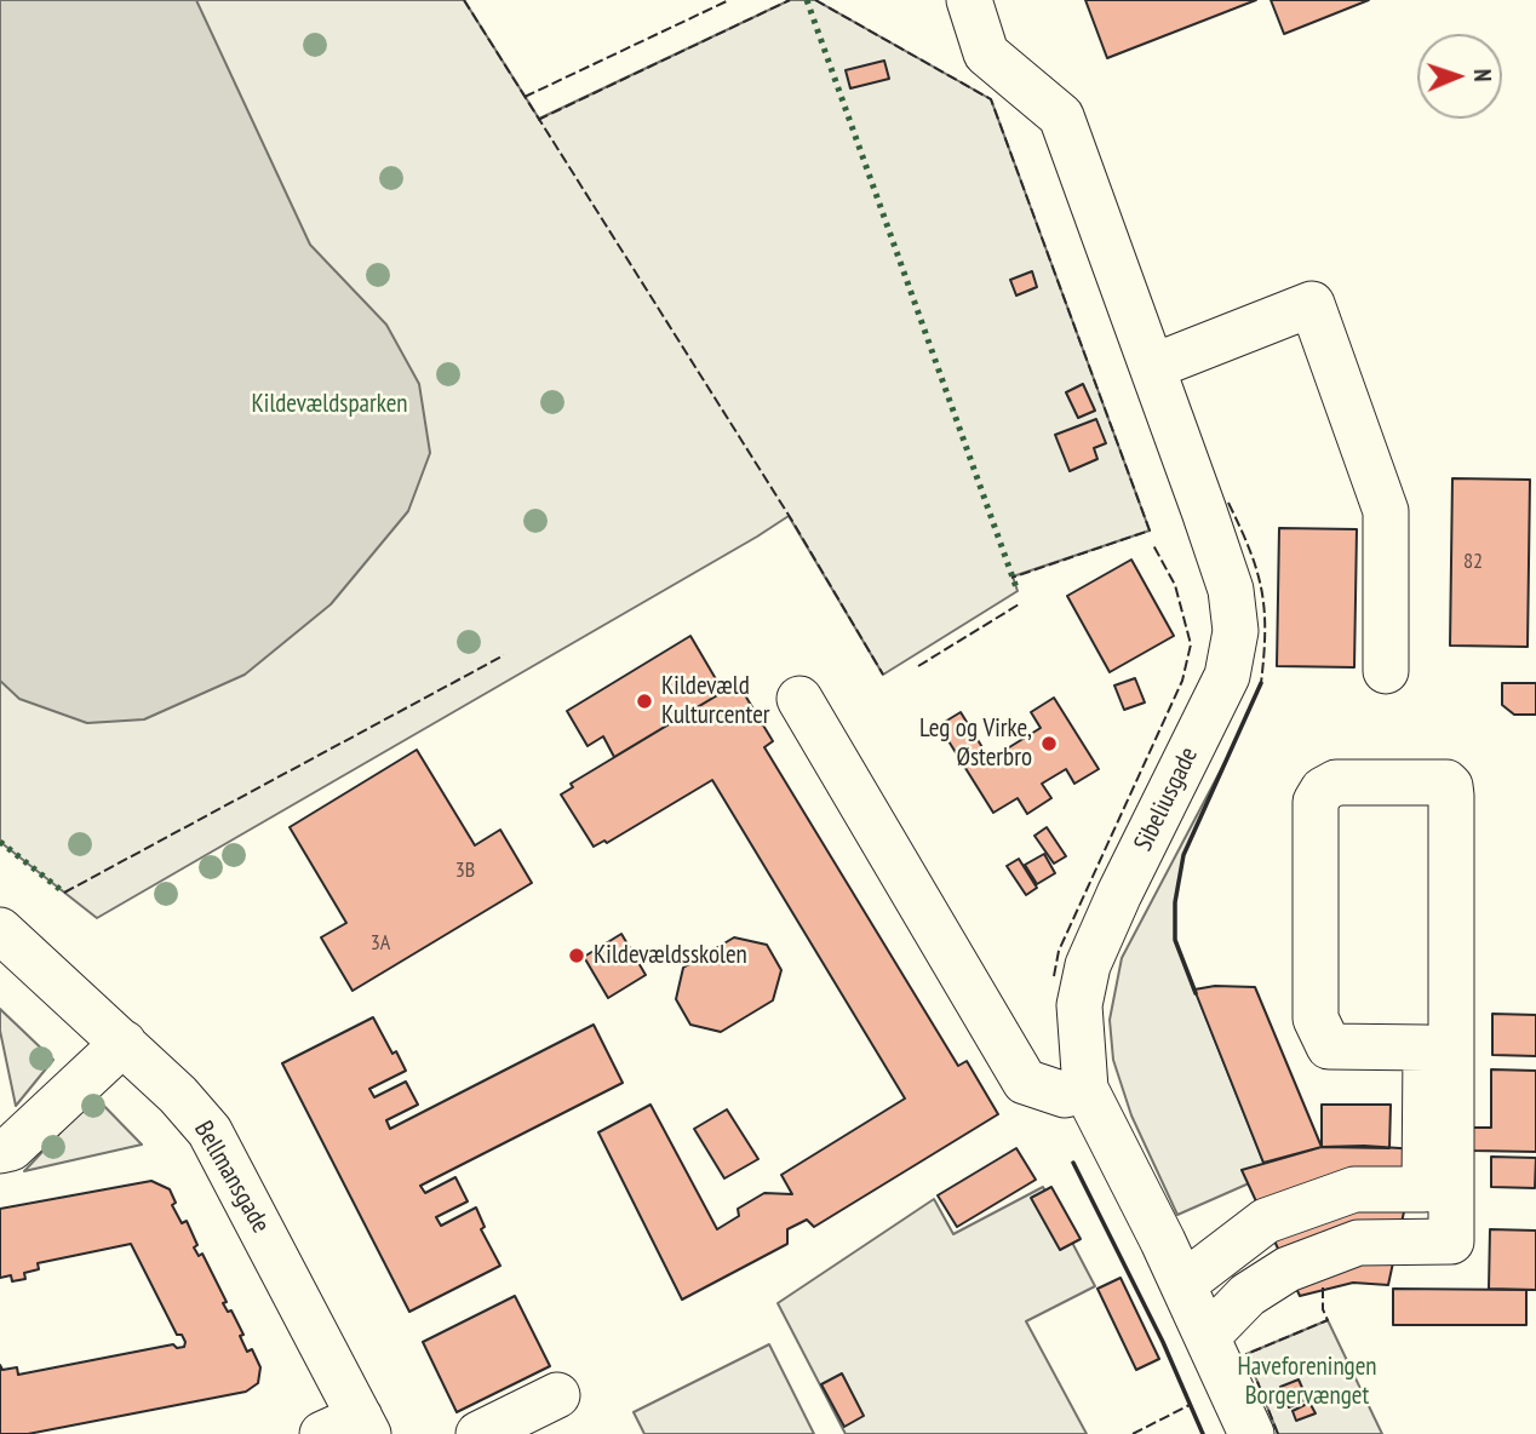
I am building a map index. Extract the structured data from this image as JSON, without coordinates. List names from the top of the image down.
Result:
{
  "streets": {
    "street": ["Sibeliusgade", "Bellmansgade"]
  },
  "parks": ["Kildevældsparken", "Haveforeningen Borgervænget"],
  "places": ["Kildevæld Kulturcenter", "Leg og Virke, Østerbro", "Kildevældsskolen"],
  "house_numbers": ["82", "3B", "3A"],
  "north": "right"
}
